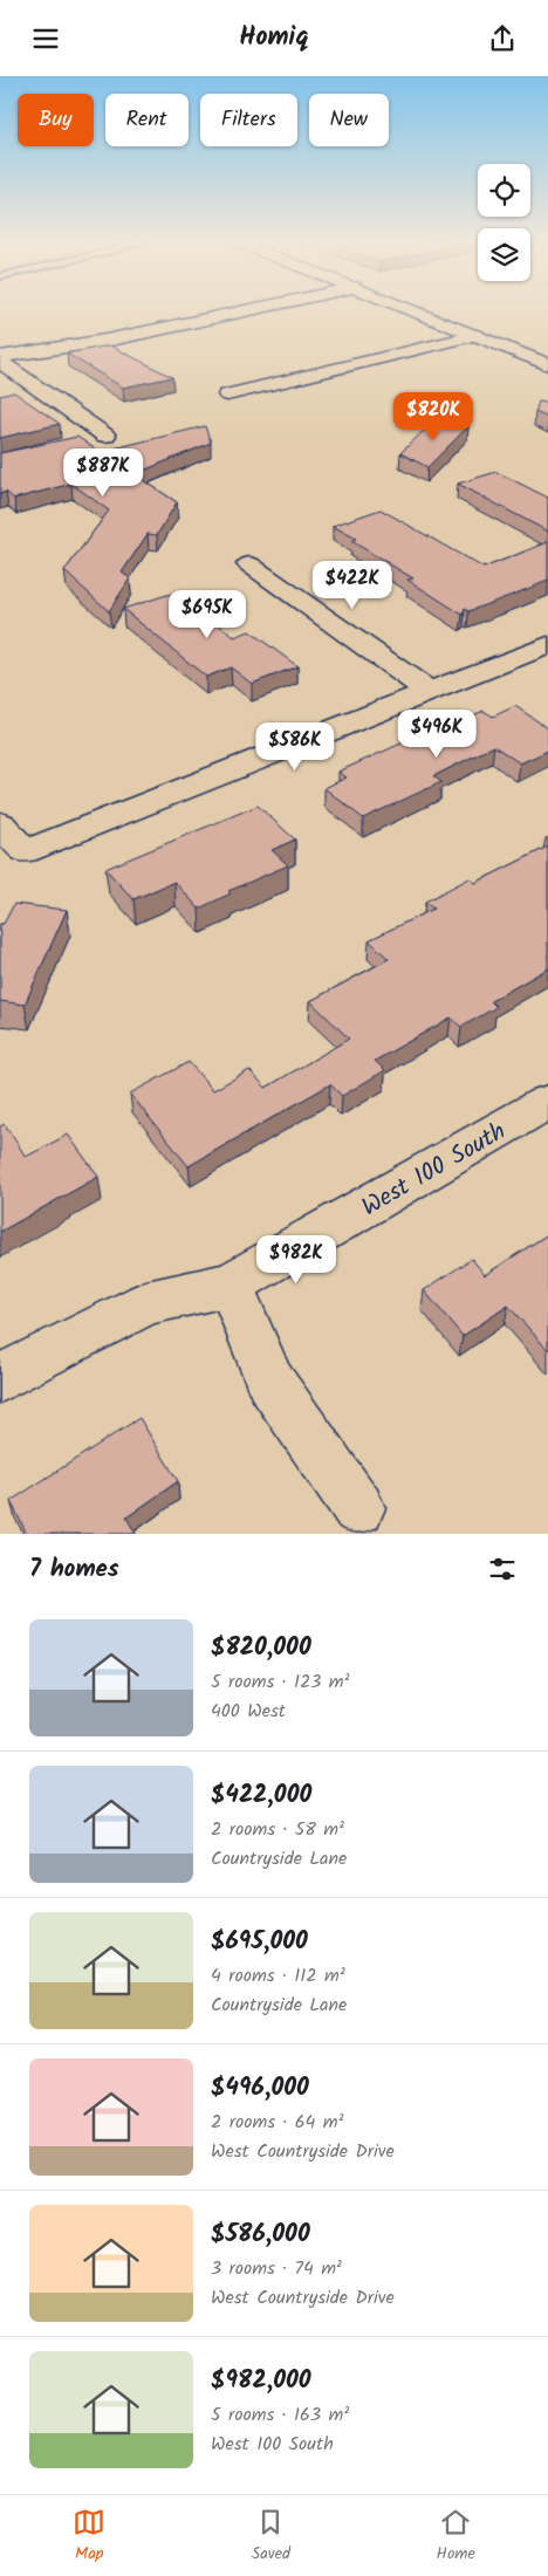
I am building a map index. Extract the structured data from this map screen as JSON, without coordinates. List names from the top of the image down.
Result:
{
  "streets": {
    "street": ["West 100 South"]
  },
  "page": {
    "header": "Homiq",
    "chip": [
      "Buy",
      "Rent",
      "Filters",
      "New"
    ],
    "price": [
      "$820K",
      "$887K",
      "$422K",
      "$695K",
      "$496K",
      "$586K",
      "$982K"
    ],
    "heading": "7 homes",
    "list": [
      {
        "name": "$820,000",
        "note": "5 rooms · 123 m² · 400 West"
      },
      {
        "name": "$422,000",
        "note": "2 rooms · 58 m² · Countryside Lane"
      },
      {
        "name": "$695,000",
        "note": "4 rooms · 112 m² · Countryside Lane"
      },
      {
        "name": "$496,000",
        "note": "2 rooms · 64 m² · West Countryside Drive"
      },
      {
        "name": "$586,000",
        "note": "3 rooms · 74 m² · West Countryside Drive"
      },
      {
        "name": "$982,000",
        "note": "5 rooms · 163 m² · West 100 South"
      }
    ],
    "tabs": ["Map", "Saved", "Home"]
  }
}
